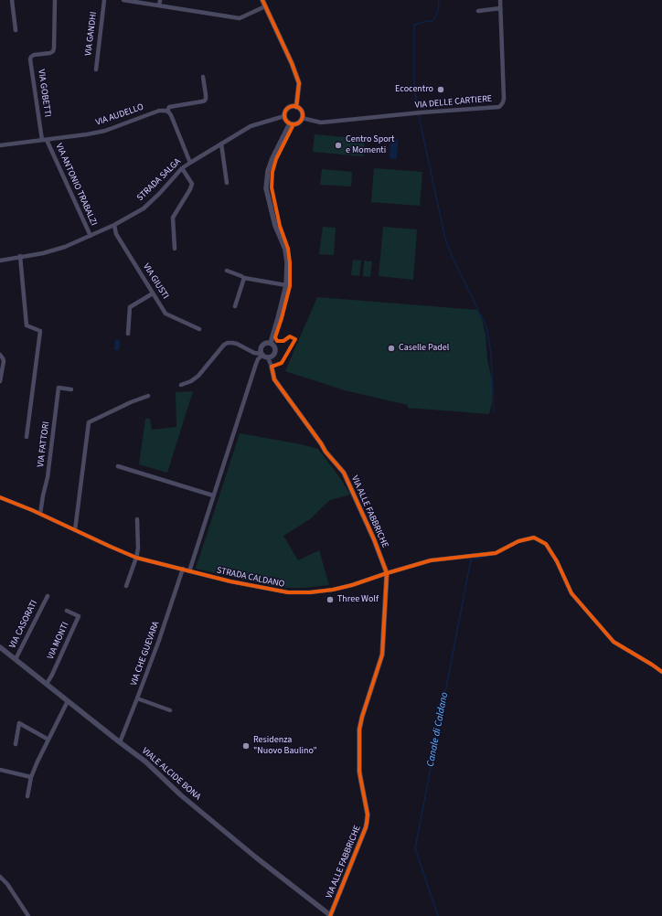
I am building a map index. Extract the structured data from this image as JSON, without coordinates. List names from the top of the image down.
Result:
{
  "streets": {
    "street": [
      "VIA GANDHI",
      "VIA GOBETTI",
      "VIA DELLE CARTIERE",
      "VIA AUDELLO",
      "STRADA SALGA",
      "VIA ANTONIO TRABALZI",
      "VIA GIUSTI",
      "VIA FATTORI",
      "VIA ALLE FABBRICHE",
      "STRADA CALDANO",
      "VIA CASORATI",
      "VIA MONTI",
      "VIA CHE GUEVARA",
      "VIALE ALCIDE BONA"
    ]
  },
  "crossings": [
    ["VIA GOBETTI", "VIA AUDELLO"],
    ["VIA DELLE CARTIERE", "STRADA SALGA"],
    ["VIA AUDELLO", "VIA ANTONIO TRABALZI"],
    ["STRADA SALGA", "VIA ANTONIO TRABALZI"],
    ["STRADA SALGA", "VIA GIUSTI"],
    ["VIA FATTORI", "STRADA CALDANO"],
    ["VIA ALLE FABBRICHE", "STRADA CALDANO"],
    ["VIA ALLE FABBRICHE", "VIALE ALCIDE BONA"],
    ["STRADA CALDANO", "VIA CHE GUEVARA"],
    ["VIA CASORATI", "VIALE ALCIDE BONA"],
    ["VIA MONTI", "VIALE ALCIDE BONA"],
    ["VIA CHE GUEVARA", "VIALE ALCIDE BONA"]
  ],
  "water": ["Canale di Caldano"],
  "places": [
    "Ecocentro",
    "Centro Sport e Momenti",
    "Caselle Padel",
    "Three Wolf",
    "Residenza \"Nuovo Baulino\""
  ]
}
